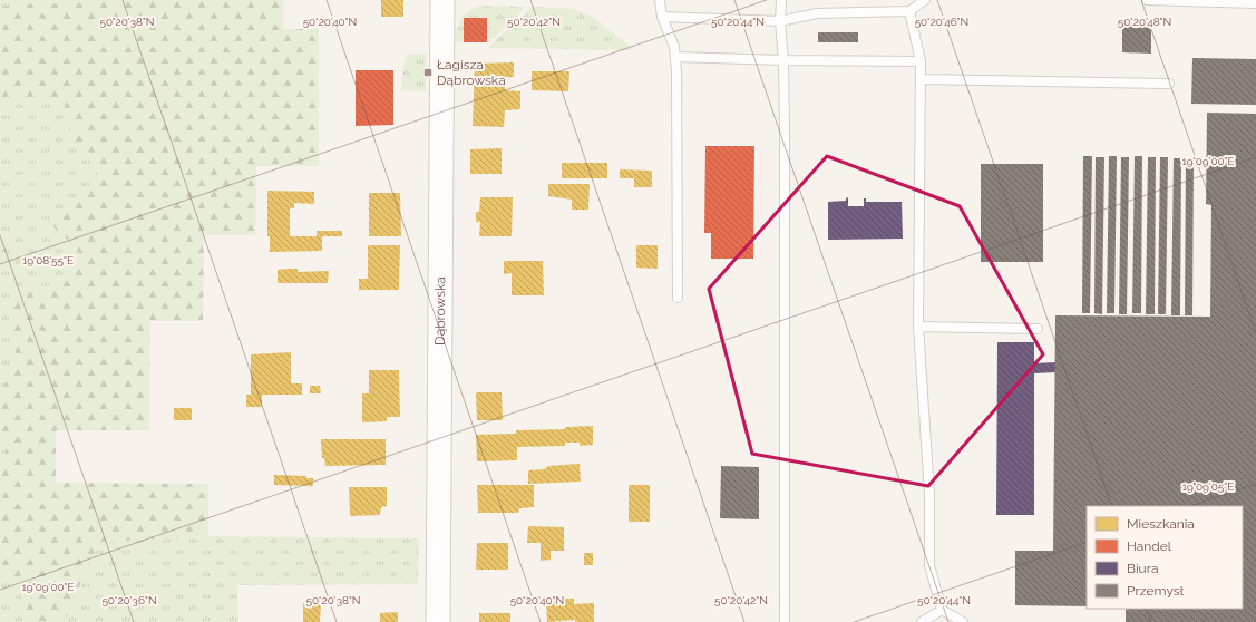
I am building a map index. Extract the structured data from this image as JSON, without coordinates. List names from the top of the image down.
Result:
{
  "streets": {
    "street": ["Dąbrowska"]
  },
  "places": {
    "transit": ["Łagisza Dąbrowska"]
  },
  "legend": [
    "Mieszkania",
    "Handel",
    "Biura",
    "Przemysł"
  ],
  "coordinates": [
    "50°20'38\"N",
    "50°20'40\"N",
    "50°20'42\"N",
    "50°20'44\"N",
    "50°20'46\"N",
    "50°20'48\"N",
    "19°09'00\"E",
    "19°08'55\"E",
    "19°09'05\"E",
    "50°20'36\"N"
  ]
}
